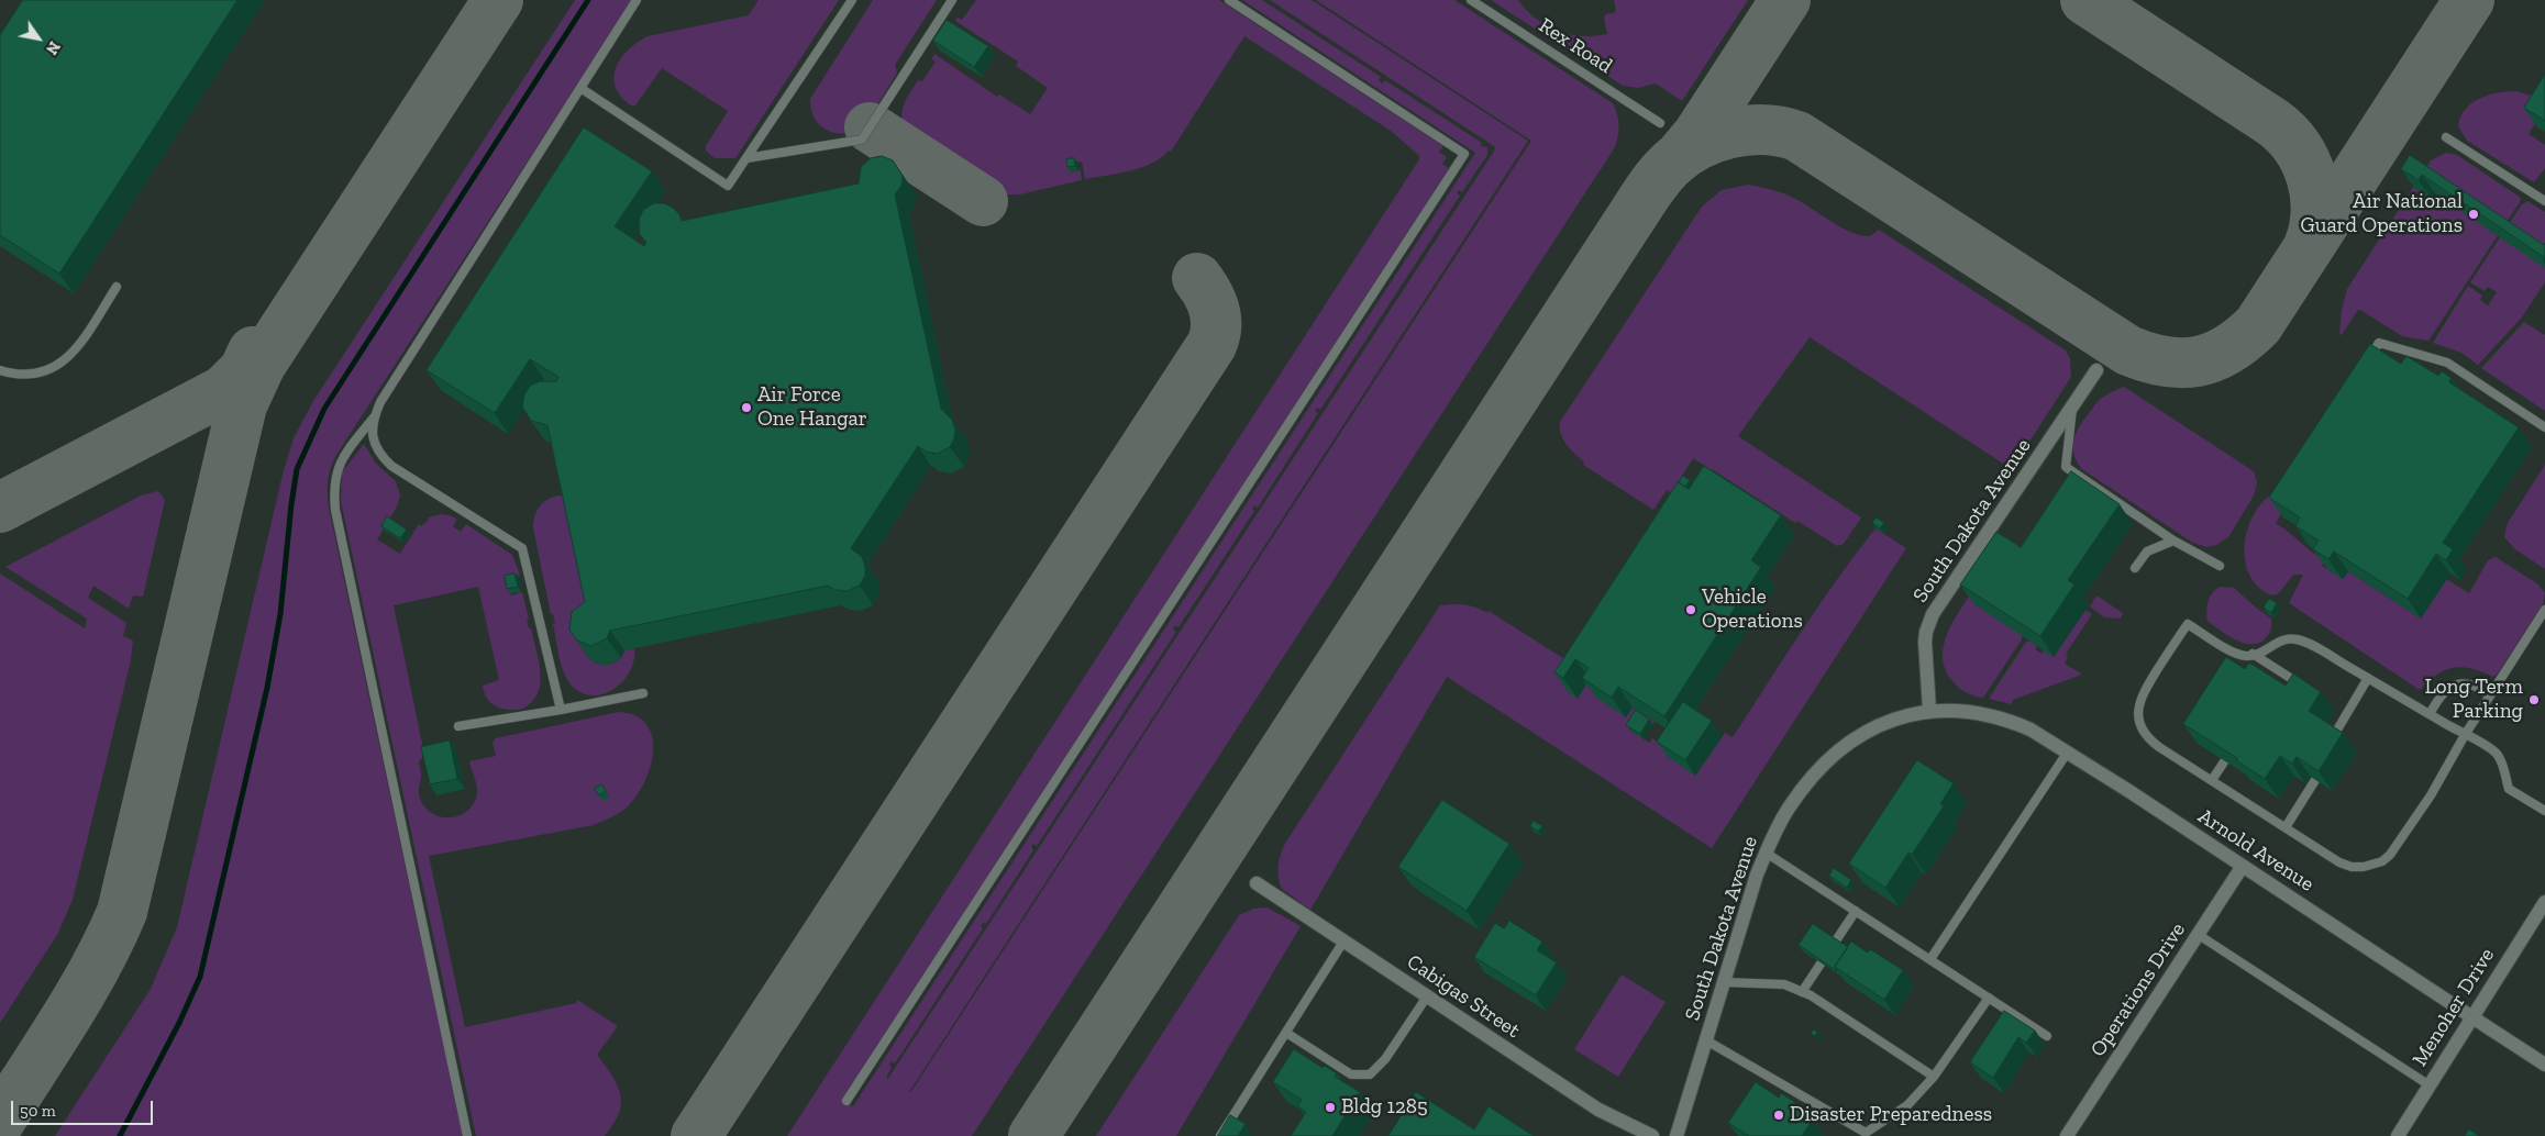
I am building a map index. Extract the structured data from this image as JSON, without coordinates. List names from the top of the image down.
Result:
{
  "streets": {
    "street": [
      "South Dakota Avenue",
      "Arnold Avenue",
      "Operations Drive",
      "Cabigas Street",
      "Menoher Drive"
    ],
    "lane": ["Rex Road"]
  },
  "crossings": [
    ["South Dakota Avenue", "Arnold Avenue"],
    ["Arnold Avenue", "Operations Drive"],
    ["Arnold Avenue", "Menoher Drive"]
  ],
  "places": [
    "Air National Guard Operations",
    "Air Force One Hangar",
    "Vehicle Operations",
    "Long Term Parking",
    "Bldg 1285",
    "Disaster Preparedness"
  ],
  "scale_bar": "50 m",
  "north": "bottom right"
}
